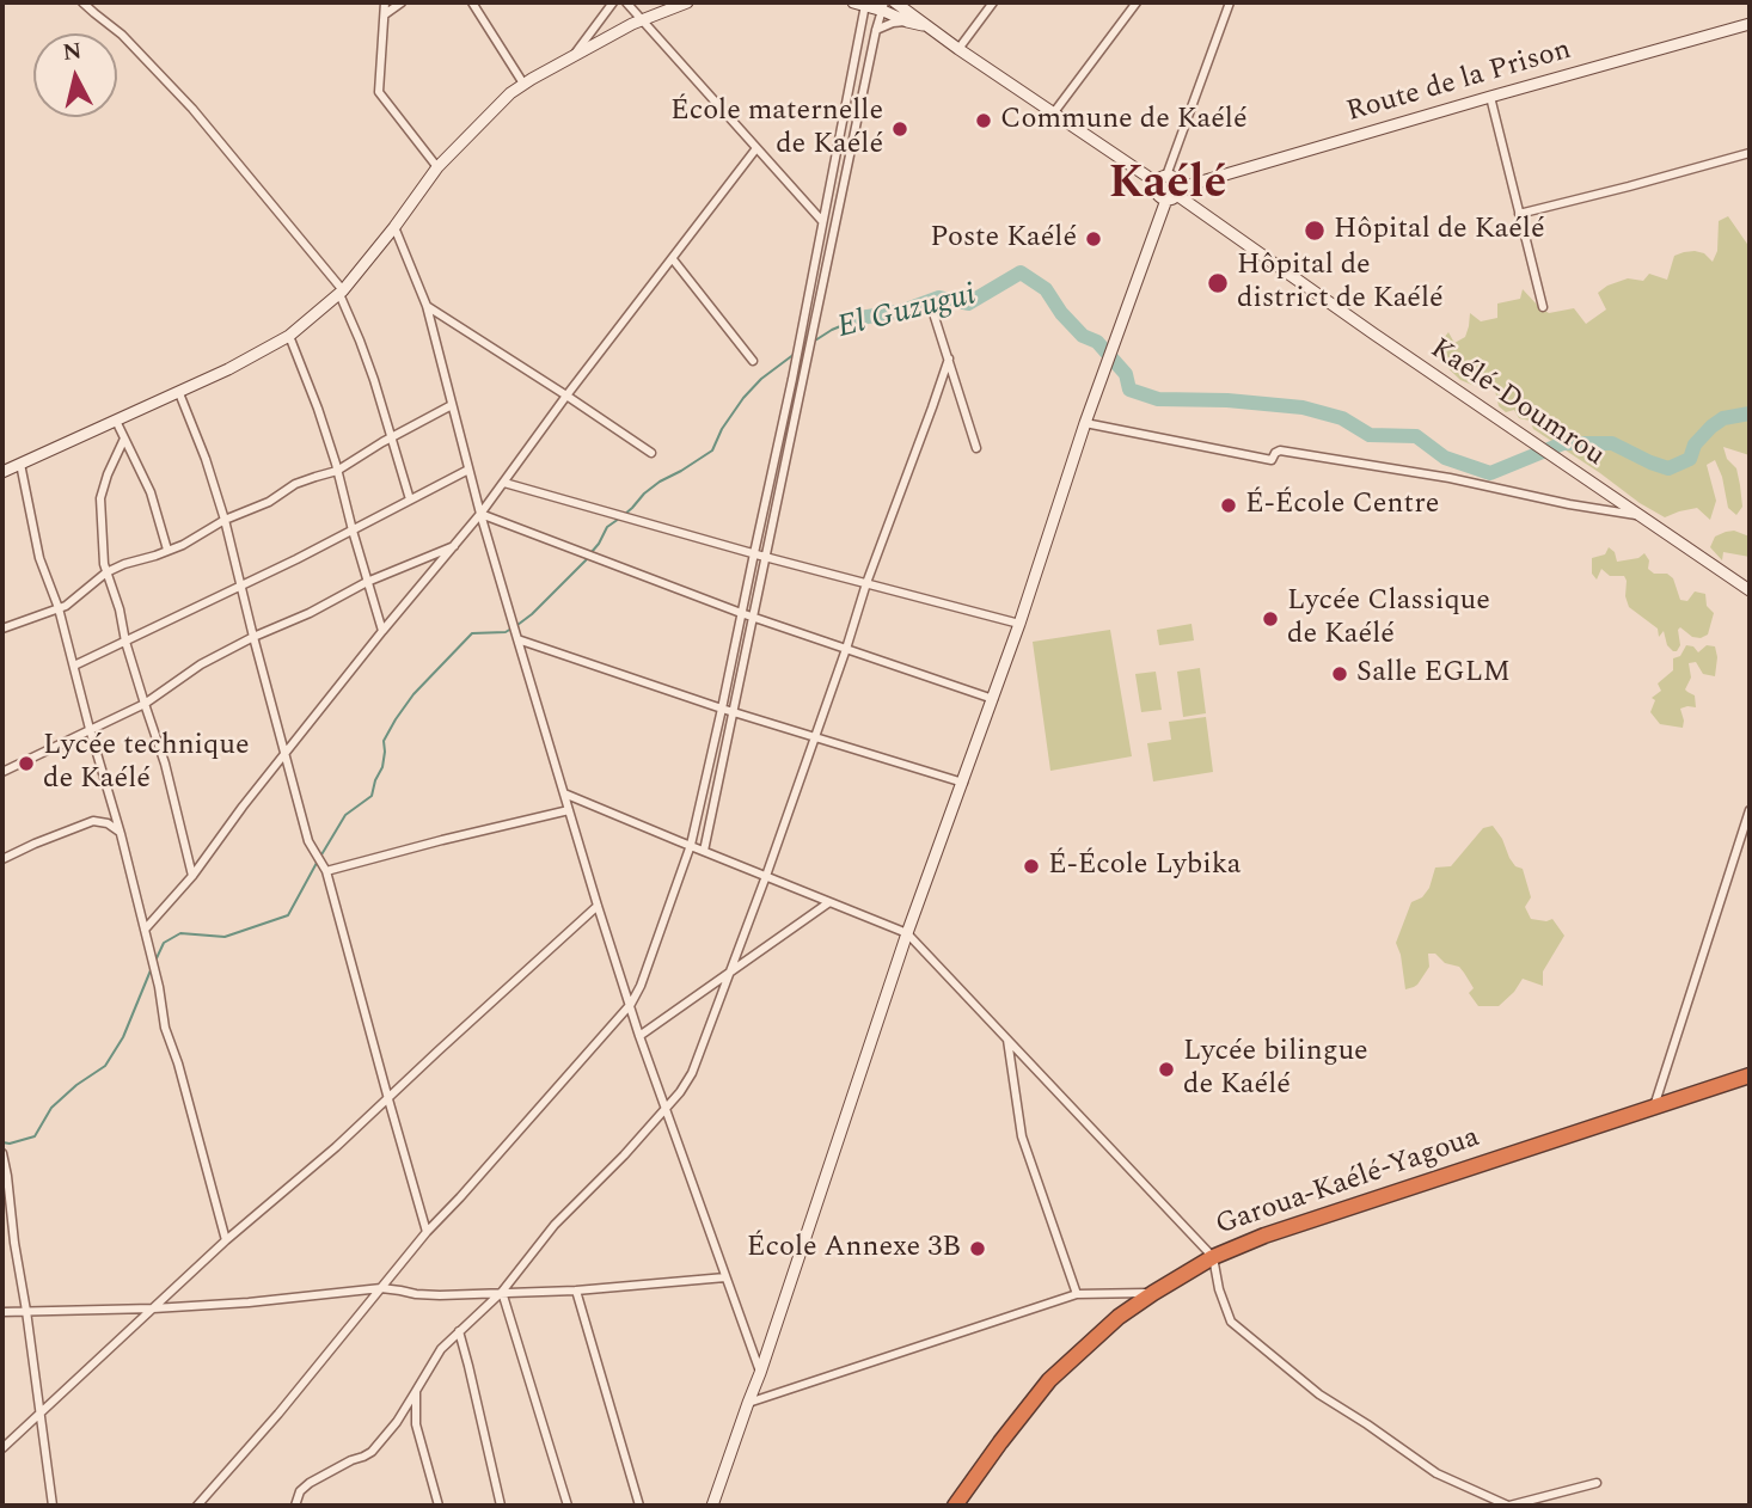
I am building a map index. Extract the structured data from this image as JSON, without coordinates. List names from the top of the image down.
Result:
{
  "streets": {
    "highway": ["Garoua-Kaélé-Yagoua"],
    "main road": ["Route de la Prison", "Kaélé-Doumrou"]
  },
  "crossings": [
    ["Route de la Prison", "Kaélé-Doumrou"]
  ],
  "districts": ["Kaélé"],
  "water": ["El Guzugui"],
  "places": [
    "Commune de Kaélé",
    "École maternelle de Kaélé",
    "Hôpital de Kaélé",
    "Poste Kaélé",
    "Hôpital de district de Kaélé",
    "É-École Centre",
    "Lycée Classique de Kaélé",
    "Salle EGLM",
    "Lycée technique de Kaélé",
    "É-École Lybika",
    "Lycée bilingue de Kaélé",
    "École Annexe 3B"
  ],
  "north": "top"
}
